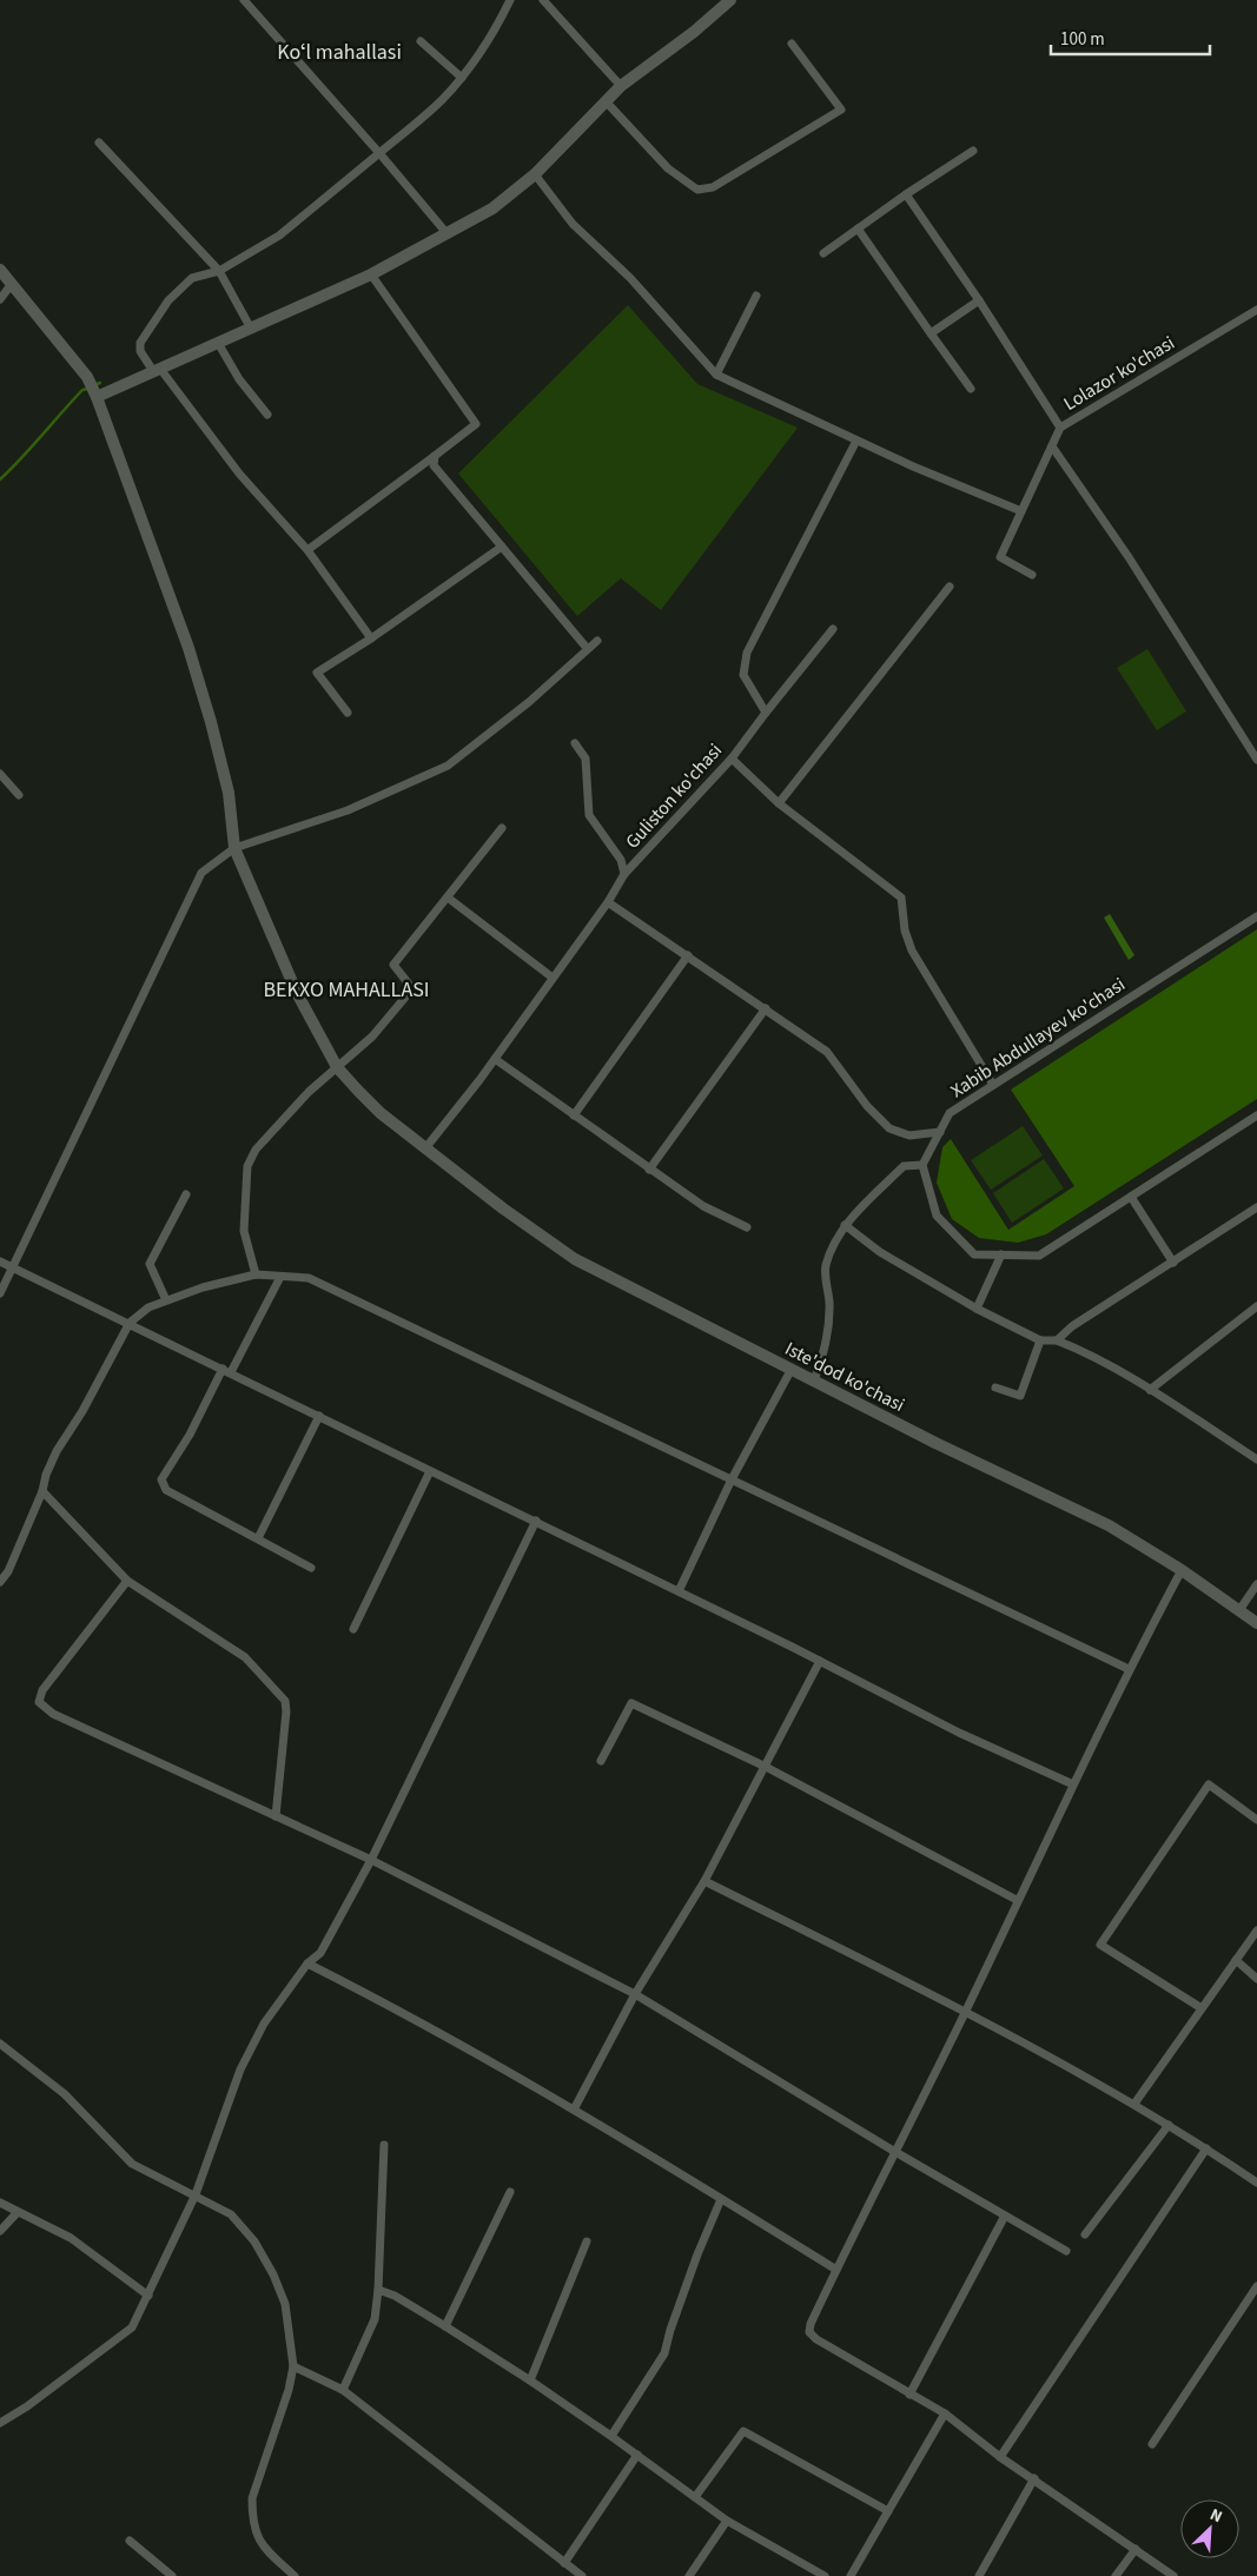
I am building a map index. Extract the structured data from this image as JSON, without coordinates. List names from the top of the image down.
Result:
{
  "streets": {
    "street": [
      "Lolazor ko'chasi",
      "Guliston ko'chasi",
      "Xabib Abdullayev ko'chasi",
      "Iste'dod ko'chasi"
    ]
  },
  "crossings": [
    ["Guliston ko'chasi", "Iste'dod ko'chasi"]
  ],
  "districts": ["Koʻl mahallasi", "BEKXO MAHALLASI"],
  "scale_bar": "100 m",
  "north": "top right"
}
